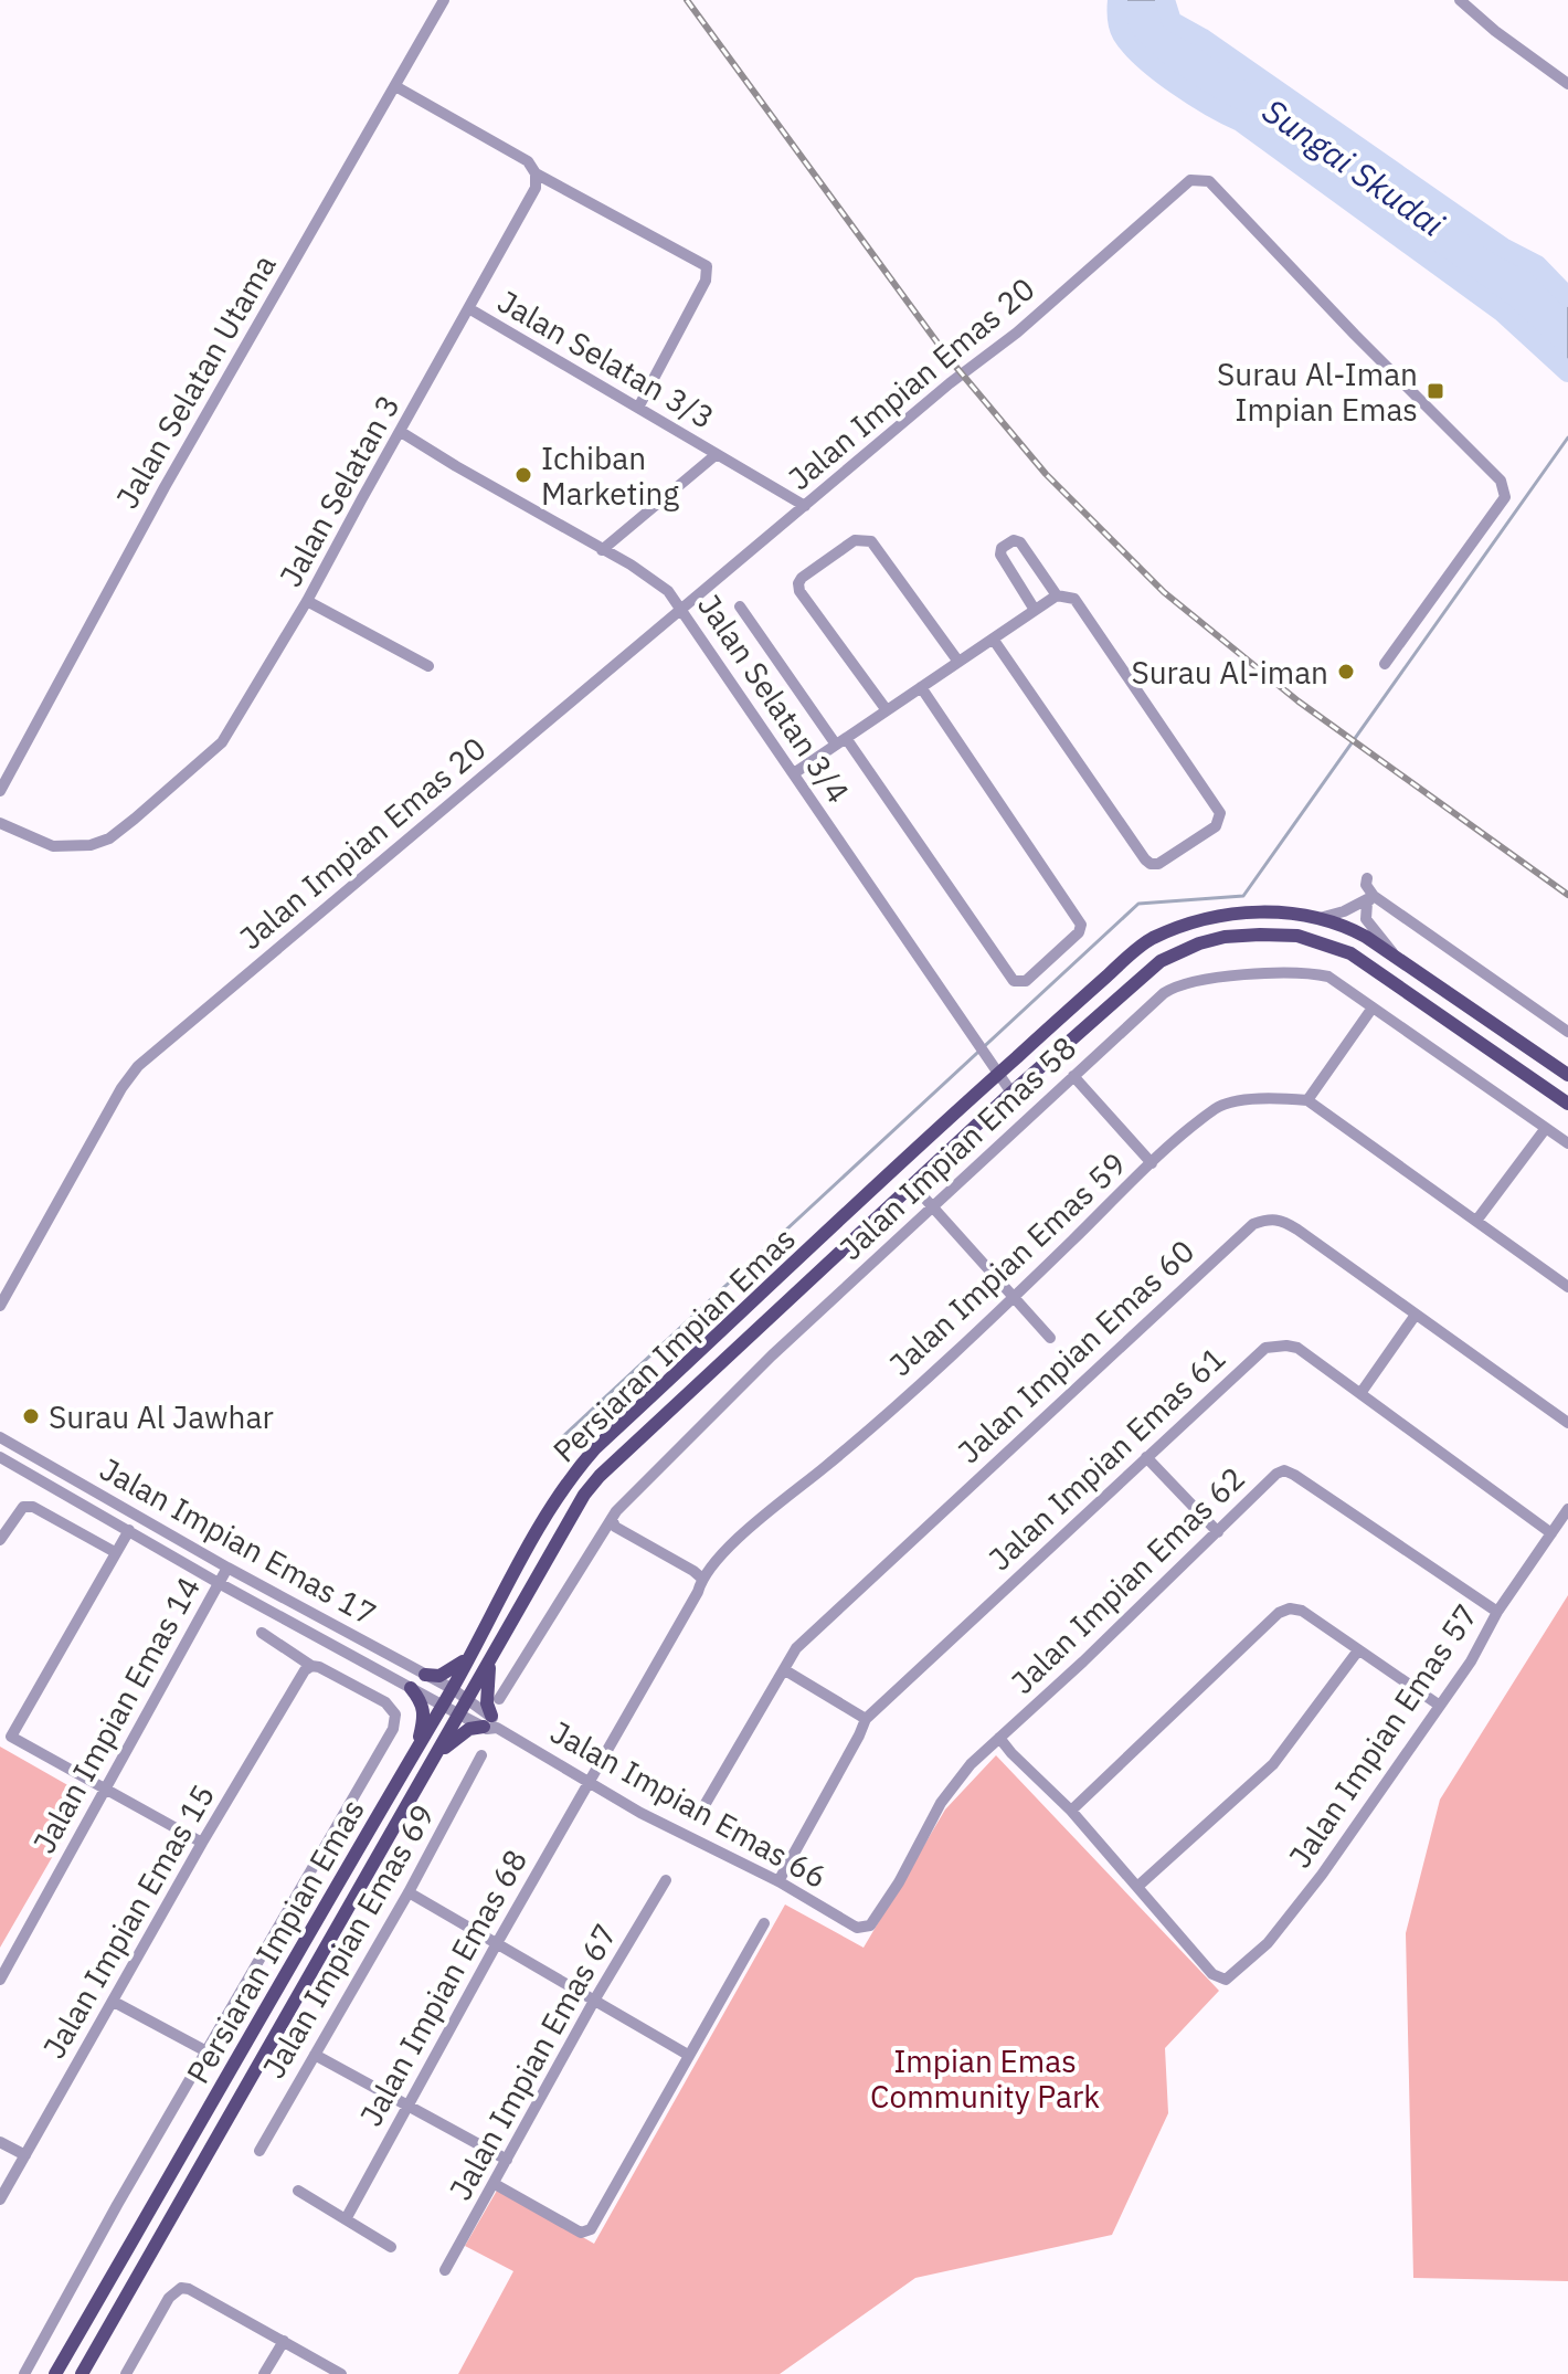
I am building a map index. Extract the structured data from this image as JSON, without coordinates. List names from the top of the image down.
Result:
{
  "streets": {
    "main road": ["Persiaran Impian Emas"],
    "street": [
      "Jalan Selatan 3/3",
      "Jalan Selatan Utama",
      "Jalan Impian Emas 20",
      "Jalan Selatan 3",
      "Jalan Selatan 3/4",
      "Jalan Impian Emas 58",
      "Jalan Impian Emas 59",
      "Jalan Impian Emas 60",
      "Jalan Impian Emas 61",
      "Jalan Impian Emas 17",
      "Jalan Impian Emas 62",
      "Jalan Impian Emas 14",
      "Jalan Impian Emas 57",
      "Jalan Impian Emas 66",
      "Jalan Impian Emas 15",
      "Jalan Impian Emas 69",
      "Jalan Impian Emas 68",
      "Jalan Impian Emas 67"
    ]
  },
  "crossings": [
    ["Jalan Selatan 3/3", "Jalan Impian Emas 20"],
    ["Jalan Selatan 3/3", "Jalan Selatan 3"],
    ["Jalan Selatan 3/3", "Jalan Selatan 3/4"],
    ["Jalan Impian Emas 20", "Jalan Selatan 3/4"],
    ["Jalan Selatan 3", "Jalan Selatan 3/4"],
    ["Jalan Selatan 3/4", "Persiaran Impian Emas"],
    ["Jalan Impian Emas 59", "Jalan Impian Emas 66"],
    ["Jalan Impian Emas 59", "Jalan Impian Emas 68"],
    ["Persiaran Impian Emas", "Jalan Impian Emas 17"],
    ["Persiaran Impian Emas", "Jalan Impian Emas 66"],
    ["Jalan Impian Emas 61", "Jalan Impian Emas 57"],
    ["Jalan Impian Emas 61", "Jalan Impian Emas 66"],
    ["Jalan Impian Emas 17", "Jalan Impian Emas 14"],
    ["Jalan Impian Emas 17", "Jalan Impian Emas 66"],
    ["Jalan Impian Emas 62", "Jalan Impian Emas 57"],
    ["Jalan Impian Emas 62", "Jalan Impian Emas 66"],
    ["Jalan Impian Emas 66", "Jalan Impian Emas 68"]
  ],
  "water": ["Sungai Skudai"],
  "parks": ["Impian Emas Community Park"],
  "places": {
    "transit": ["Surau Al-Iman Impian Emas"],
    "other": ["Ichiban Marketing", "Surau Al-iman", "Surau Al Jawhar"]
  }
}
